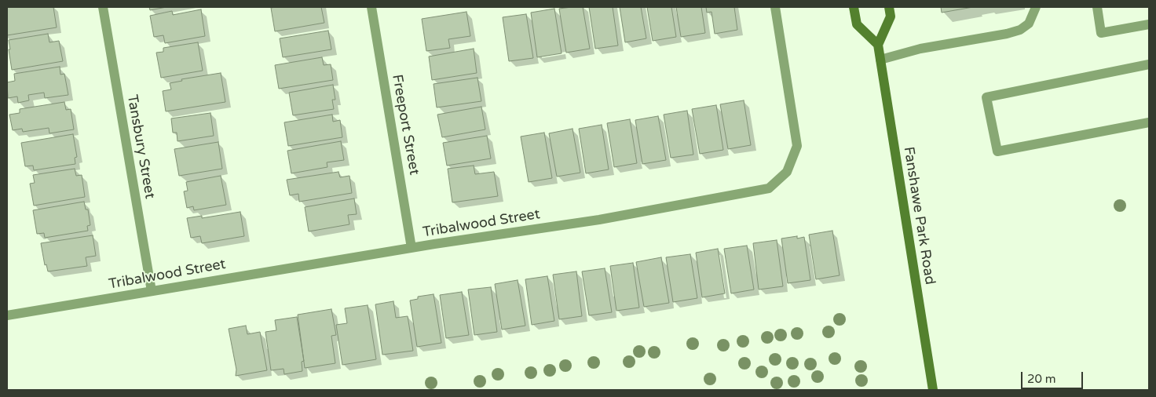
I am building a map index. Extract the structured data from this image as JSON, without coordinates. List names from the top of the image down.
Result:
{
  "streets": {
    "main road": ["Fanshawe Park Road"],
    "street": ["Freeport Street", "Tansbury Street", "Tribalwood Street"]
  },
  "crossings": [
    ["Freeport Street", "Tribalwood Street"],
    ["Tansbury Street", "Tribalwood Street"]
  ],
  "scale_bar": "20 m"
}
